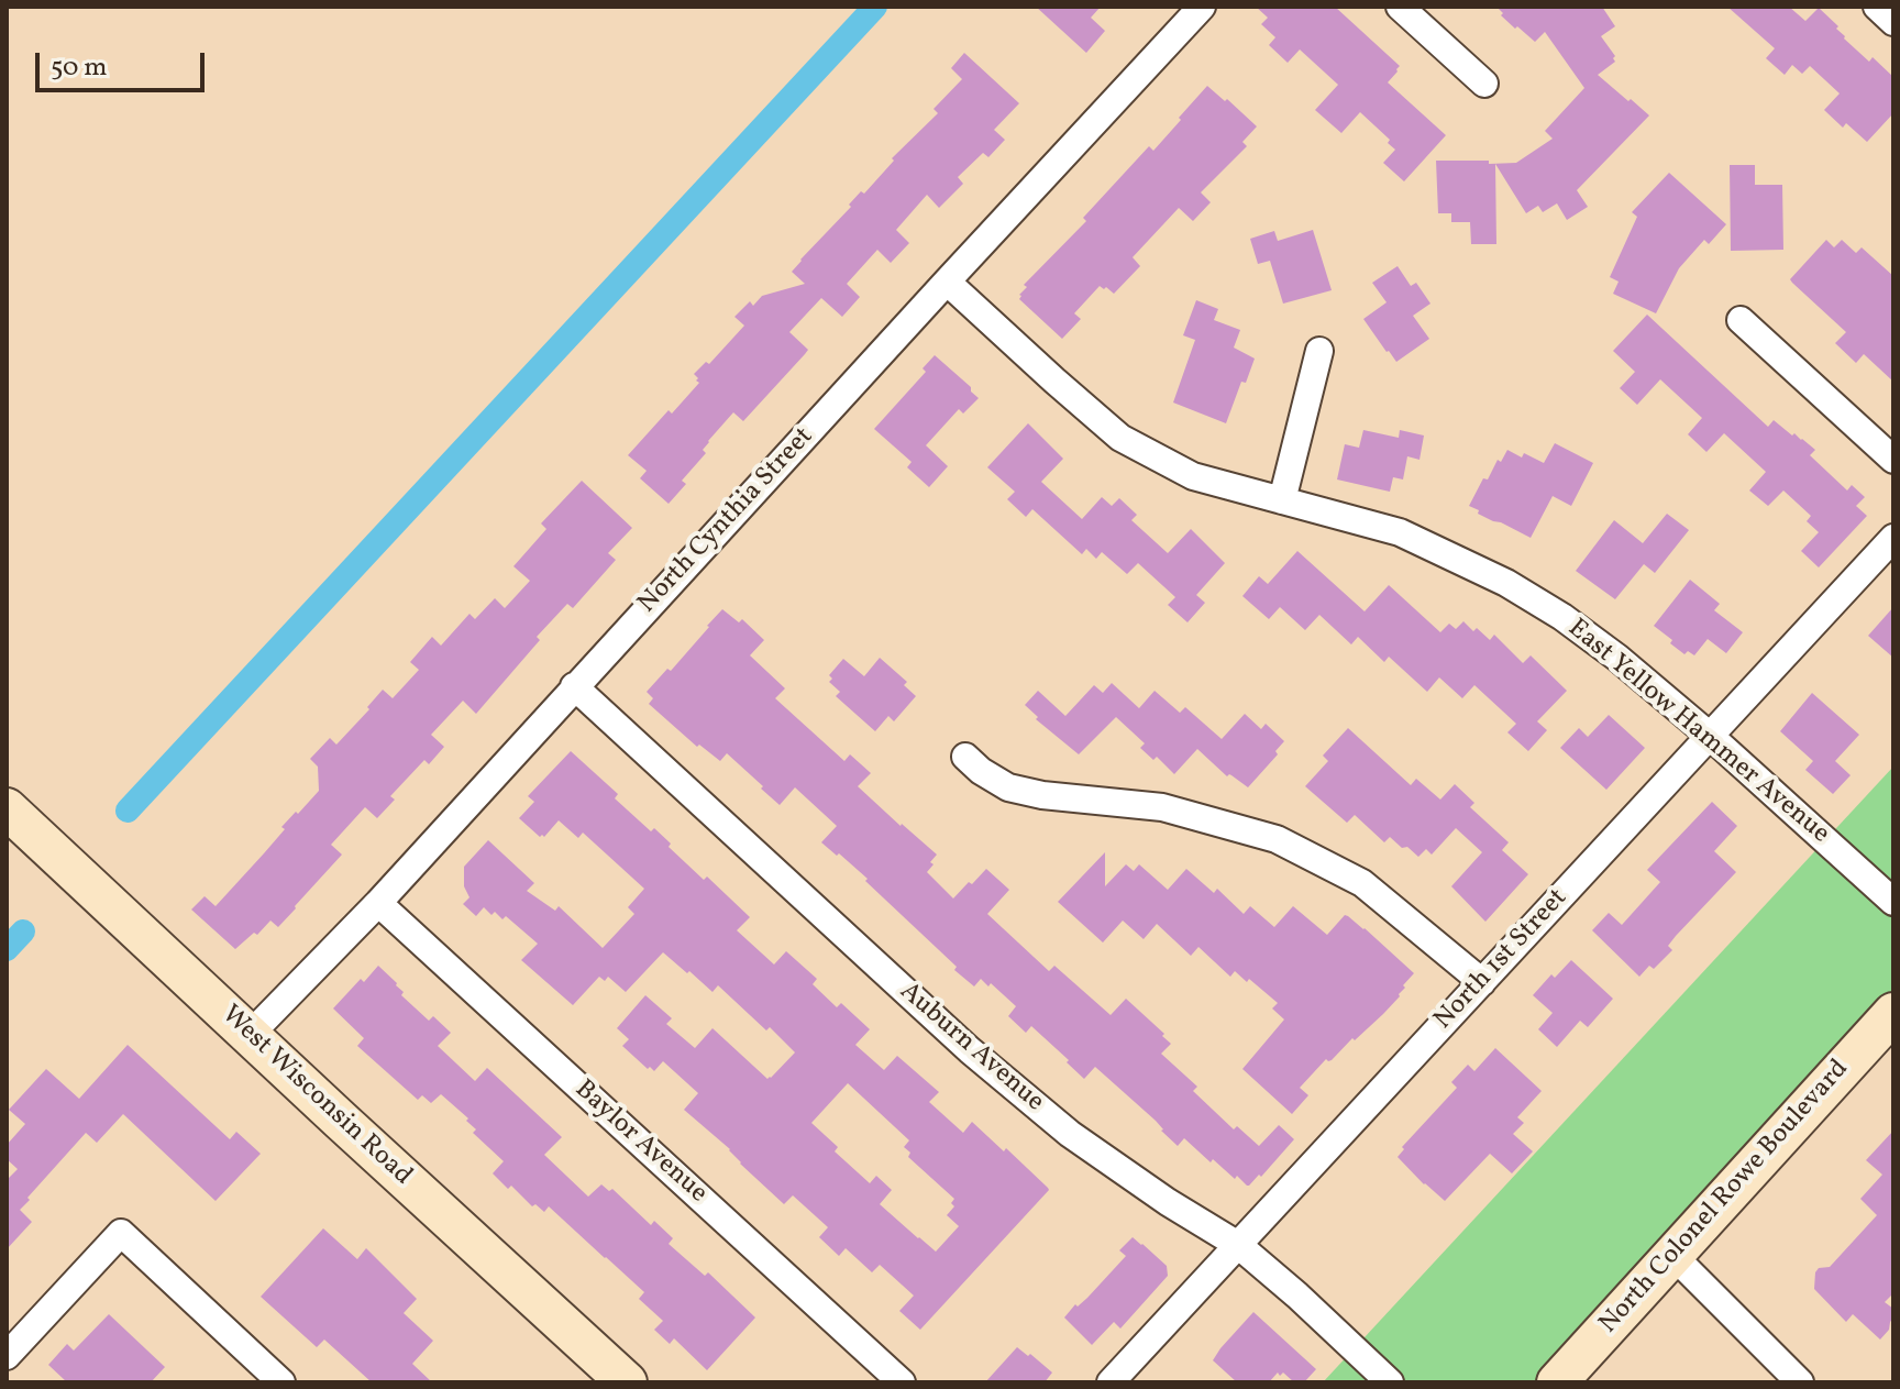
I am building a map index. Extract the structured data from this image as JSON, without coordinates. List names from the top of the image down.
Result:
{
  "streets": {
    "street": [
      "North Cynthia Street",
      "East Yellow Hammer Avenue",
      "North 1st Street",
      "Auburn Avenue",
      "West Wisconsin Road",
      "Baylor Avenue",
      "North Colonel Rowe Boulevard"
    ]
  },
  "crossings": [
    ["North Cynthia Street", "East Yellow Hammer Avenue"],
    ["North Cynthia Street", "Auburn Avenue"],
    ["North Cynthia Street", "West Wisconsin Road"],
    ["North Cynthia Street", "Baylor Avenue"],
    ["East Yellow Hammer Avenue", "North 1st Street"],
    ["North 1st Street", "Auburn Avenue"]
  ],
  "scale_bar": "50 m"
}
